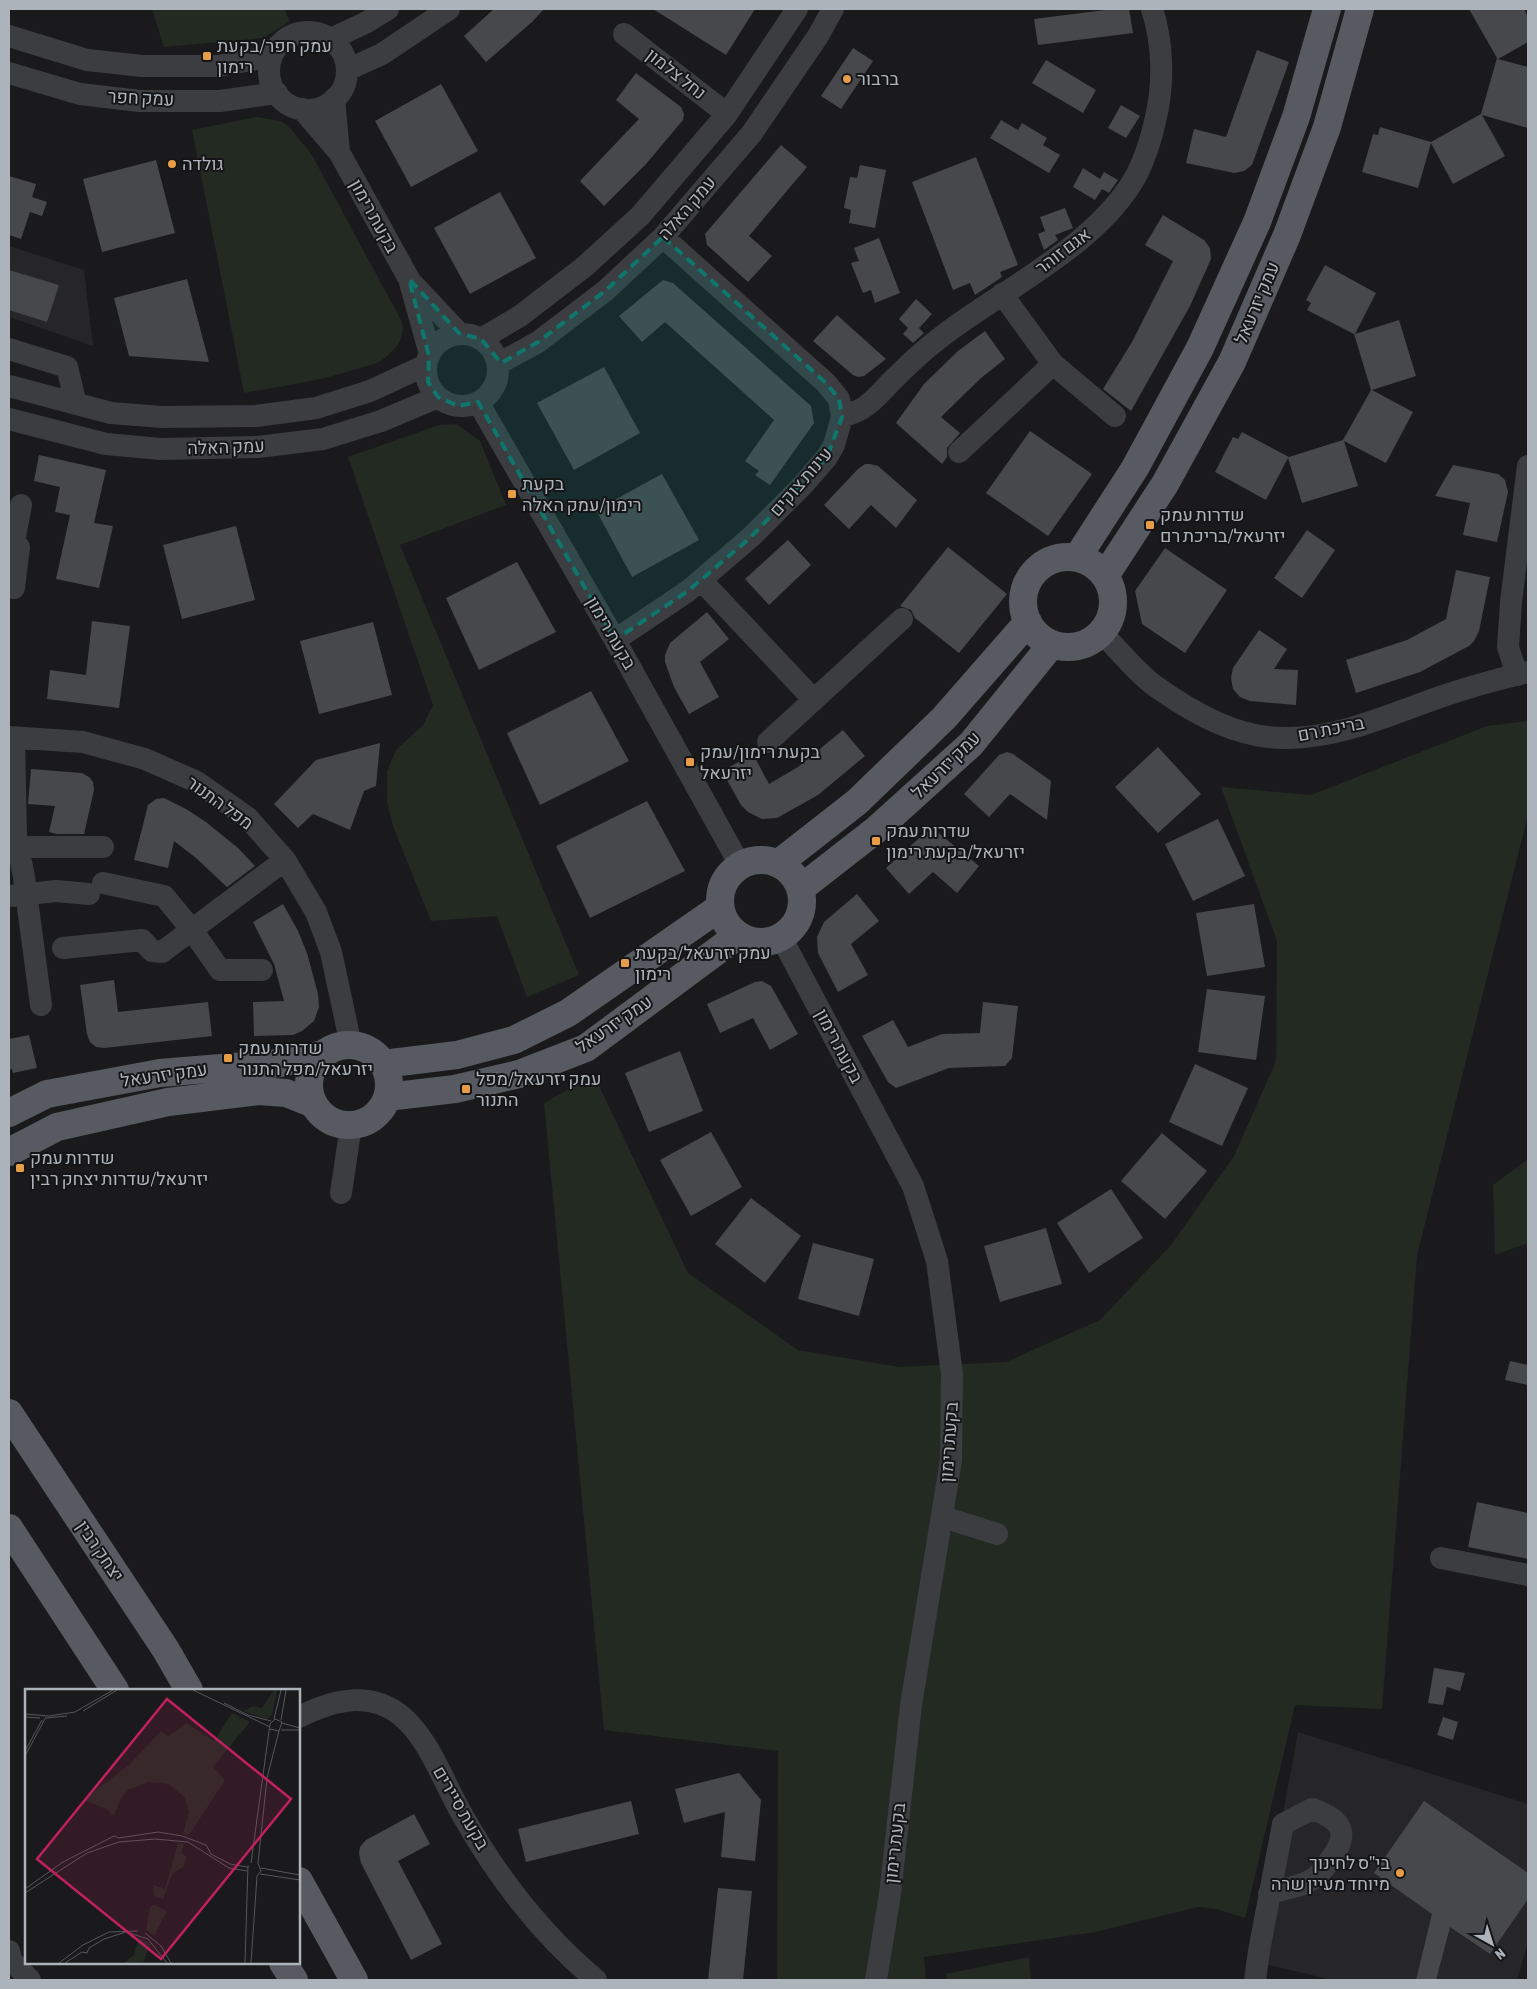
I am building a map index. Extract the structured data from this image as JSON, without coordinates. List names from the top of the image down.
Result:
{
  "streets": {
    "main road": ["עמק יזרעאל", "יצחק רבין"],
    "street": [
      "נחל צלמון",
      "עמק חפר",
      "עמק האלה",
      "בקעת רימון",
      "אגם זוהר",
      "עינות צוקים",
      "בריכת רם",
      "מפל התנור",
      "בקעת סיירים"
    ]
  },
  "crossings": [
    ["נחל צלמון", "עמק האלה"],
    ["עמק חפר", "בקעת רימון"],
    ["עמק האלה", "בקעת רימון"],
    ["בקעת רימון", "עמק יזרעאל"],
    ["בקעת רימון", "עינות צוקים"],
    ["אגם זוהר", "עינות צוקים"],
    ["עמק יזרעאל", "בריכת רם"],
    ["עמק יזרעאל", "מפל התנור"]
  ],
  "places": {
    "transit": [
      "עמק חפר/בקעת רימון",
      "בקעת רימון/עמק האלה",
      "שדרות עמק יזרעאל/בריכת רם",
      "בקעת רימון/עמק יזרעאל",
      "שדרות עמק יזרעאל/בקעת רימון",
      "עמק יזרעאל/בקעת רימון",
      "שדרות עמק יזרעאל/מפל התנור",
      "עמק יזרעאל/מפל התנור",
      "שדרות עמק יזרעאל/שדרות יצחק רבין"
    ],
    "other": ["ברבור", "גולדה", "בי\"ס לחינוך מיוחד מעיין שרה"]
  },
  "north": "bottom right"
}
